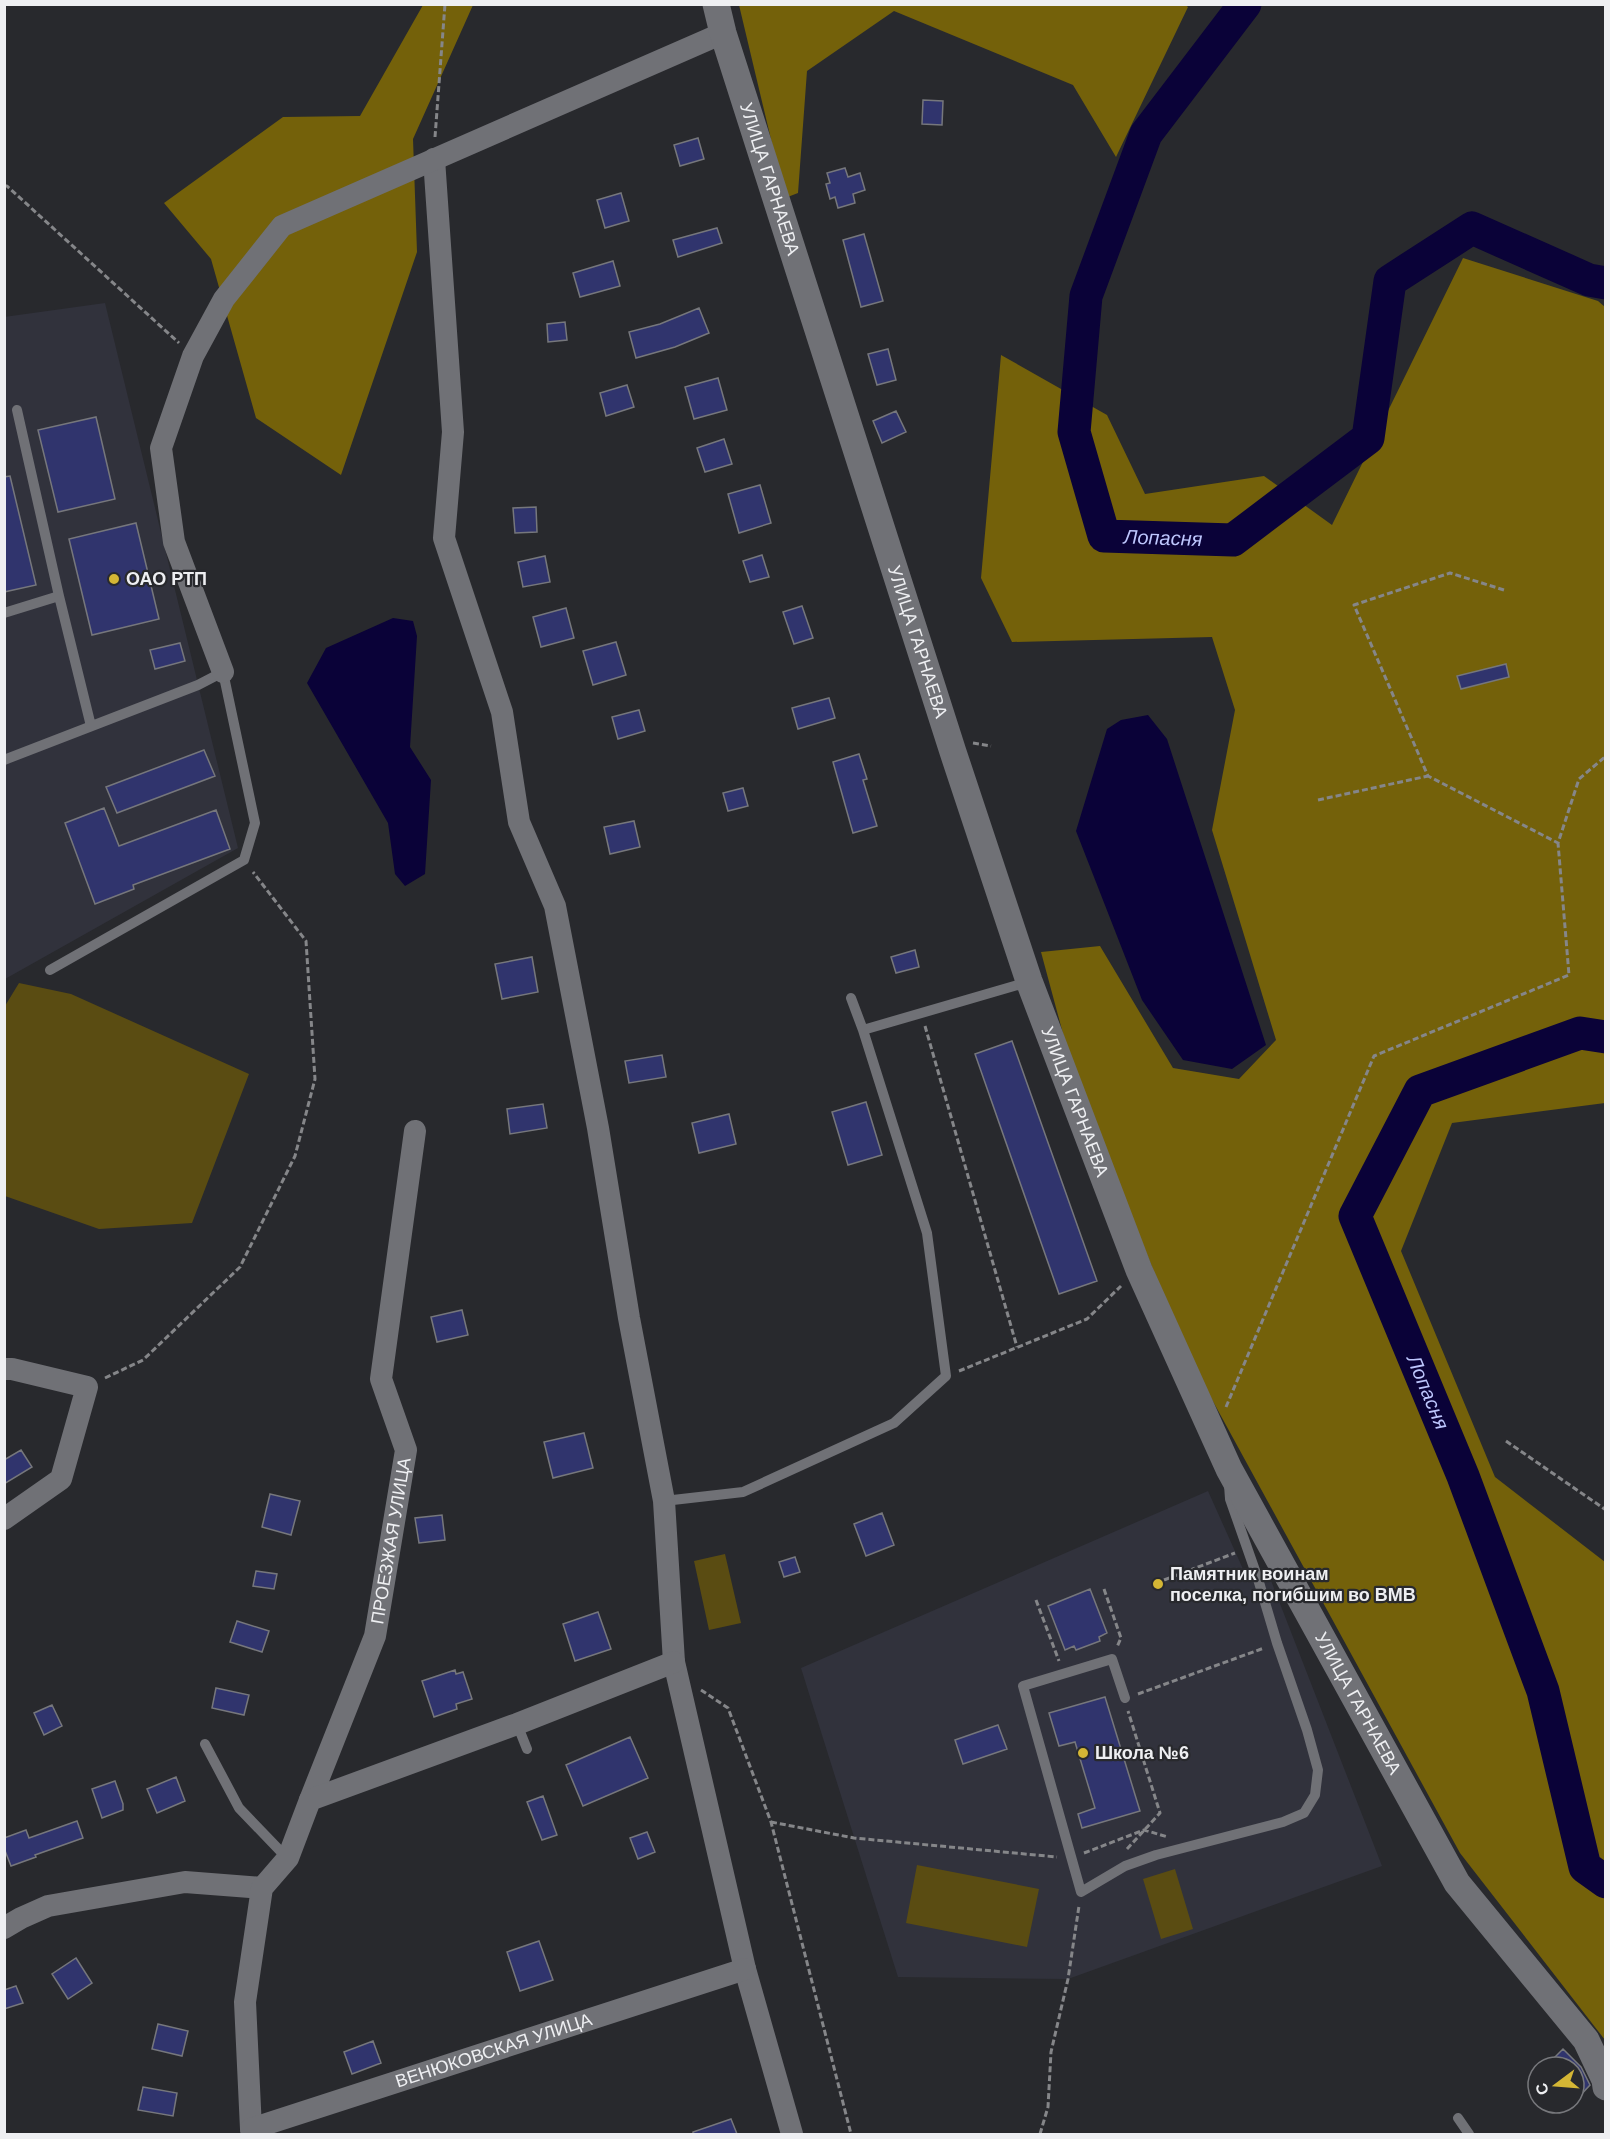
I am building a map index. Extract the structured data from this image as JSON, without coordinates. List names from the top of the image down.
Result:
{
  "streets": {
    "street": ["УЛИЦА ГАРНАЕВА", "ПРОЕЗЖАЯ УЛИЦА", "ВЕНЮКОВСКАЯ УЛИЦА"]
  },
  "water": ["Лопасня"],
  "places": ["ОАО РТП", "Памятник воинам поселка, погибшим во ВМВ", "Школа №6"],
  "north": "left"
}
